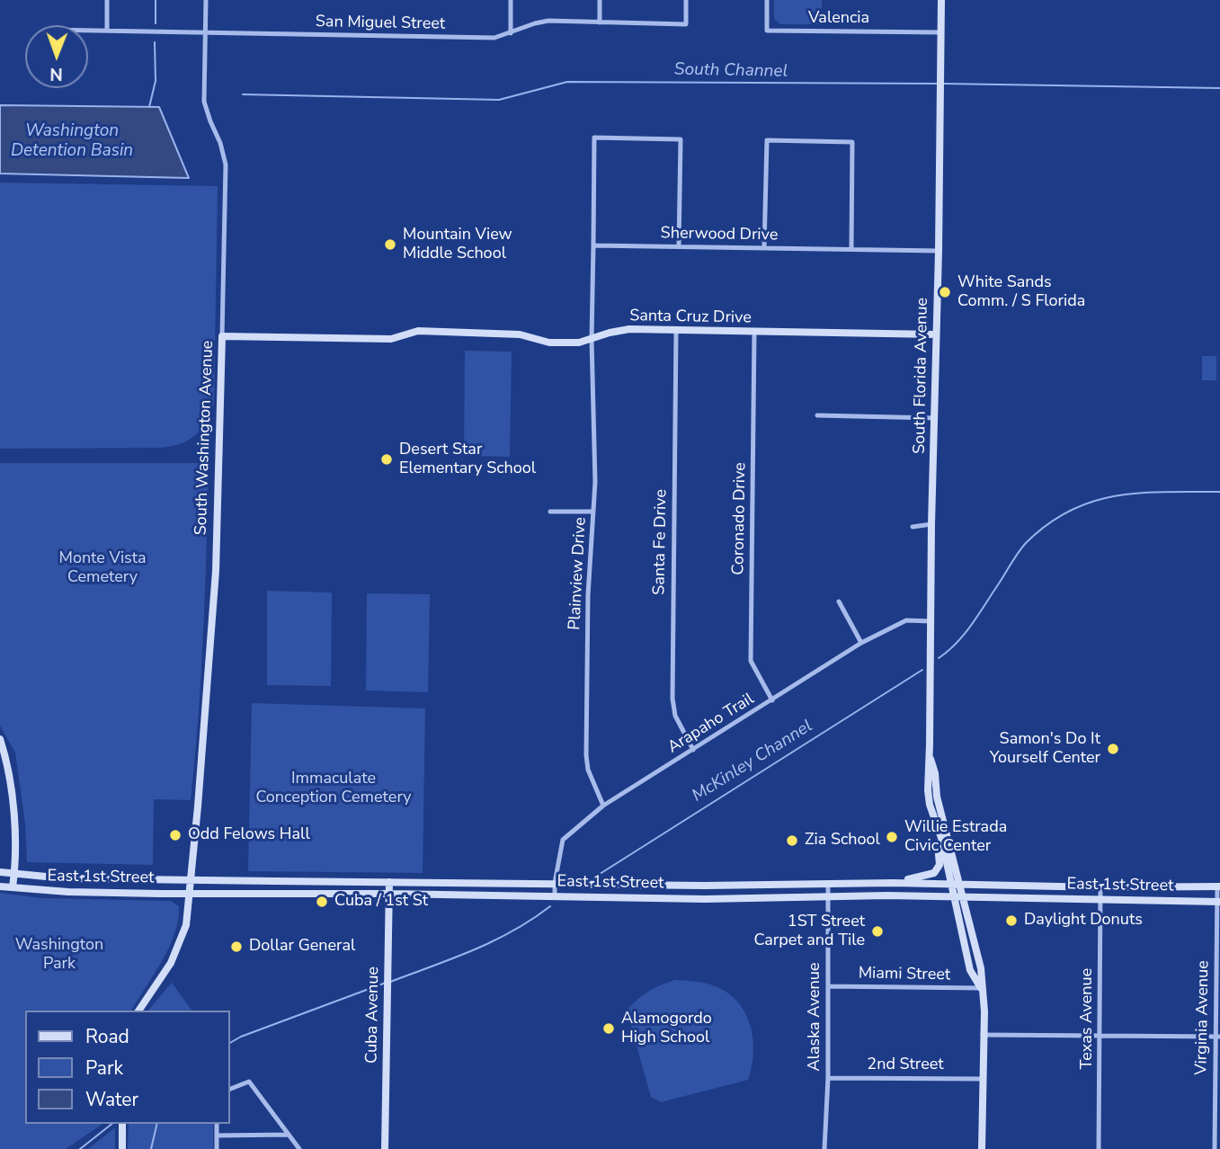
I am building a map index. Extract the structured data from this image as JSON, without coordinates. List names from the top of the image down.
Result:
{
  "streets": {
    "main road": [
      "Santa Cruz Drive",
      "South Florida Avenue",
      "South Washington Avenue",
      "East 1st Street",
      "Cuba Avenue"
    ],
    "street": [
      "Valencia",
      "San Miguel Street",
      "Sherwood Drive",
      "Coronado Drive",
      "Santa Fe Drive",
      "Plainview Drive",
      "Arapaho Trail",
      "Miami Street",
      "Alaska Avenue",
      "Virginia Avenue",
      "Texas Avenue",
      "2nd Street"
    ]
  },
  "crossings": [
    ["Valencia", "South Florida Avenue"],
    ["San Miguel Street", "South Washington Avenue"],
    ["Sherwood Drive", "South Florida Avenue"],
    ["Santa Cruz Drive", "South Florida Avenue"],
    ["Santa Cruz Drive", "South Washington Avenue"],
    ["Santa Cruz Drive", "Coronado Drive"],
    ["Santa Cruz Drive", "Santa Fe Drive"],
    ["Santa Cruz Drive", "Plainview Drive"],
    ["South Florida Avenue", "Arapaho Trail"],
    ["South Florida Avenue", "East 1st Street"],
    ["South Florida Avenue", "Miami Street"],
    ["South Florida Avenue", "2nd Street"],
    ["South Washington Avenue", "East 1st Street"],
    ["Coronado Drive", "Arapaho Trail"],
    ["Santa Fe Drive", "Arapaho Trail"],
    ["Plainview Drive", "Arapaho Trail"],
    ["Arapaho Trail", "East 1st Street"],
    ["East 1st Street", "Cuba Avenue"],
    ["East 1st Street", "Alaska Avenue"],
    ["East 1st Street", "Virginia Avenue"],
    ["East 1st Street", "Texas Avenue"],
    ["Miami Street", "Alaska Avenue"],
    ["Alaska Avenue", "2nd Street"]
  ],
  "water": ["South Channel", "Washington Detention Basin", "McKinley Channel"],
  "parks": ["Monte Vista Cemetery", "Immaculate Conception Cemetery", "Washington Park"],
  "places": [
    "Mountain View Middle School",
    "White Sands Comm. / S Florida",
    "Desert Star Elementary School",
    "Samon's Do It Yourself Center",
    "Odd Felows Hall",
    "Willie Estrada Civic Center",
    "Zia School",
    "Cuba / 1st St",
    "Daylight Donuts",
    "1ST Street Carpet and Tile",
    "Dollar General",
    "Alamogordo High School"
  ],
  "legend": ["Road", "Park", "Water"],
  "north": "bottom"
}
